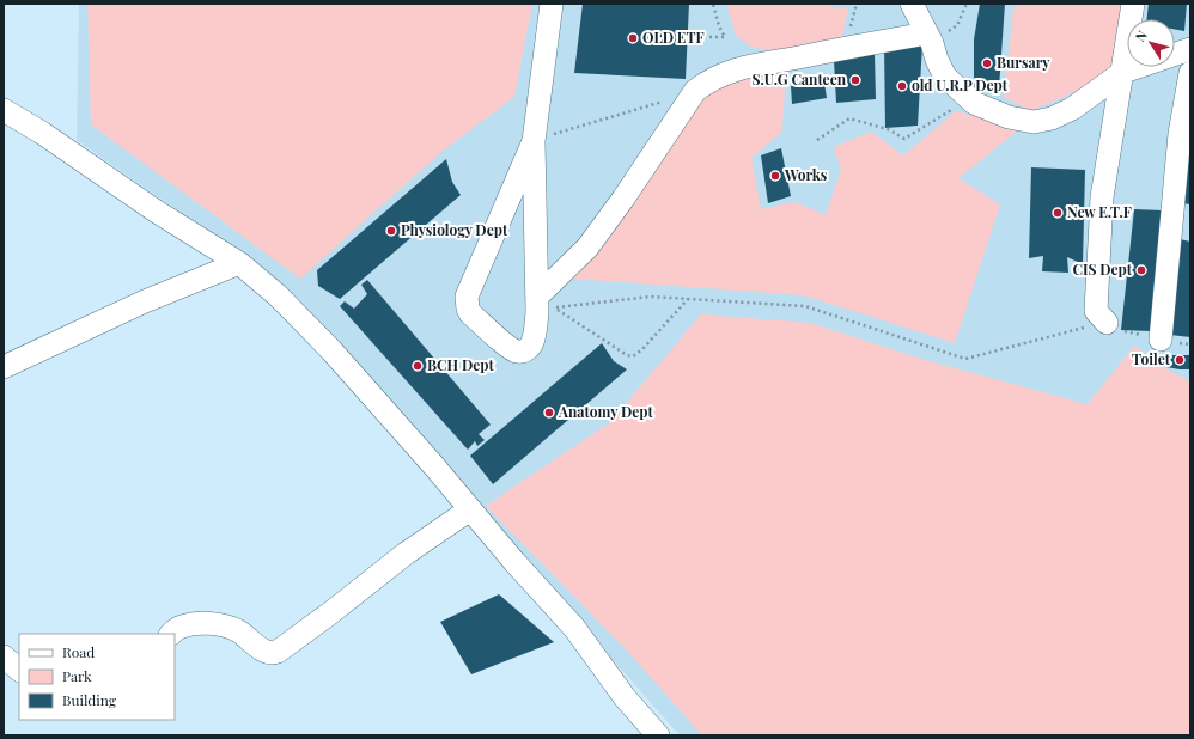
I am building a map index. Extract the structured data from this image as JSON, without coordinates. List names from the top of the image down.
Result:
{
  "places": [
    "OLD ETF",
    "Bursary",
    "S.U.G Canteen",
    "old U.R.P Dept",
    "Works",
    "New E.T.F",
    "Physiology Dept",
    "CIS Dept",
    "Toilet",
    "BCH Dept",
    "Anatomy Dept"
  ],
  "legend": ["Road", "Park", "Building"],
  "north": "top left"
}
